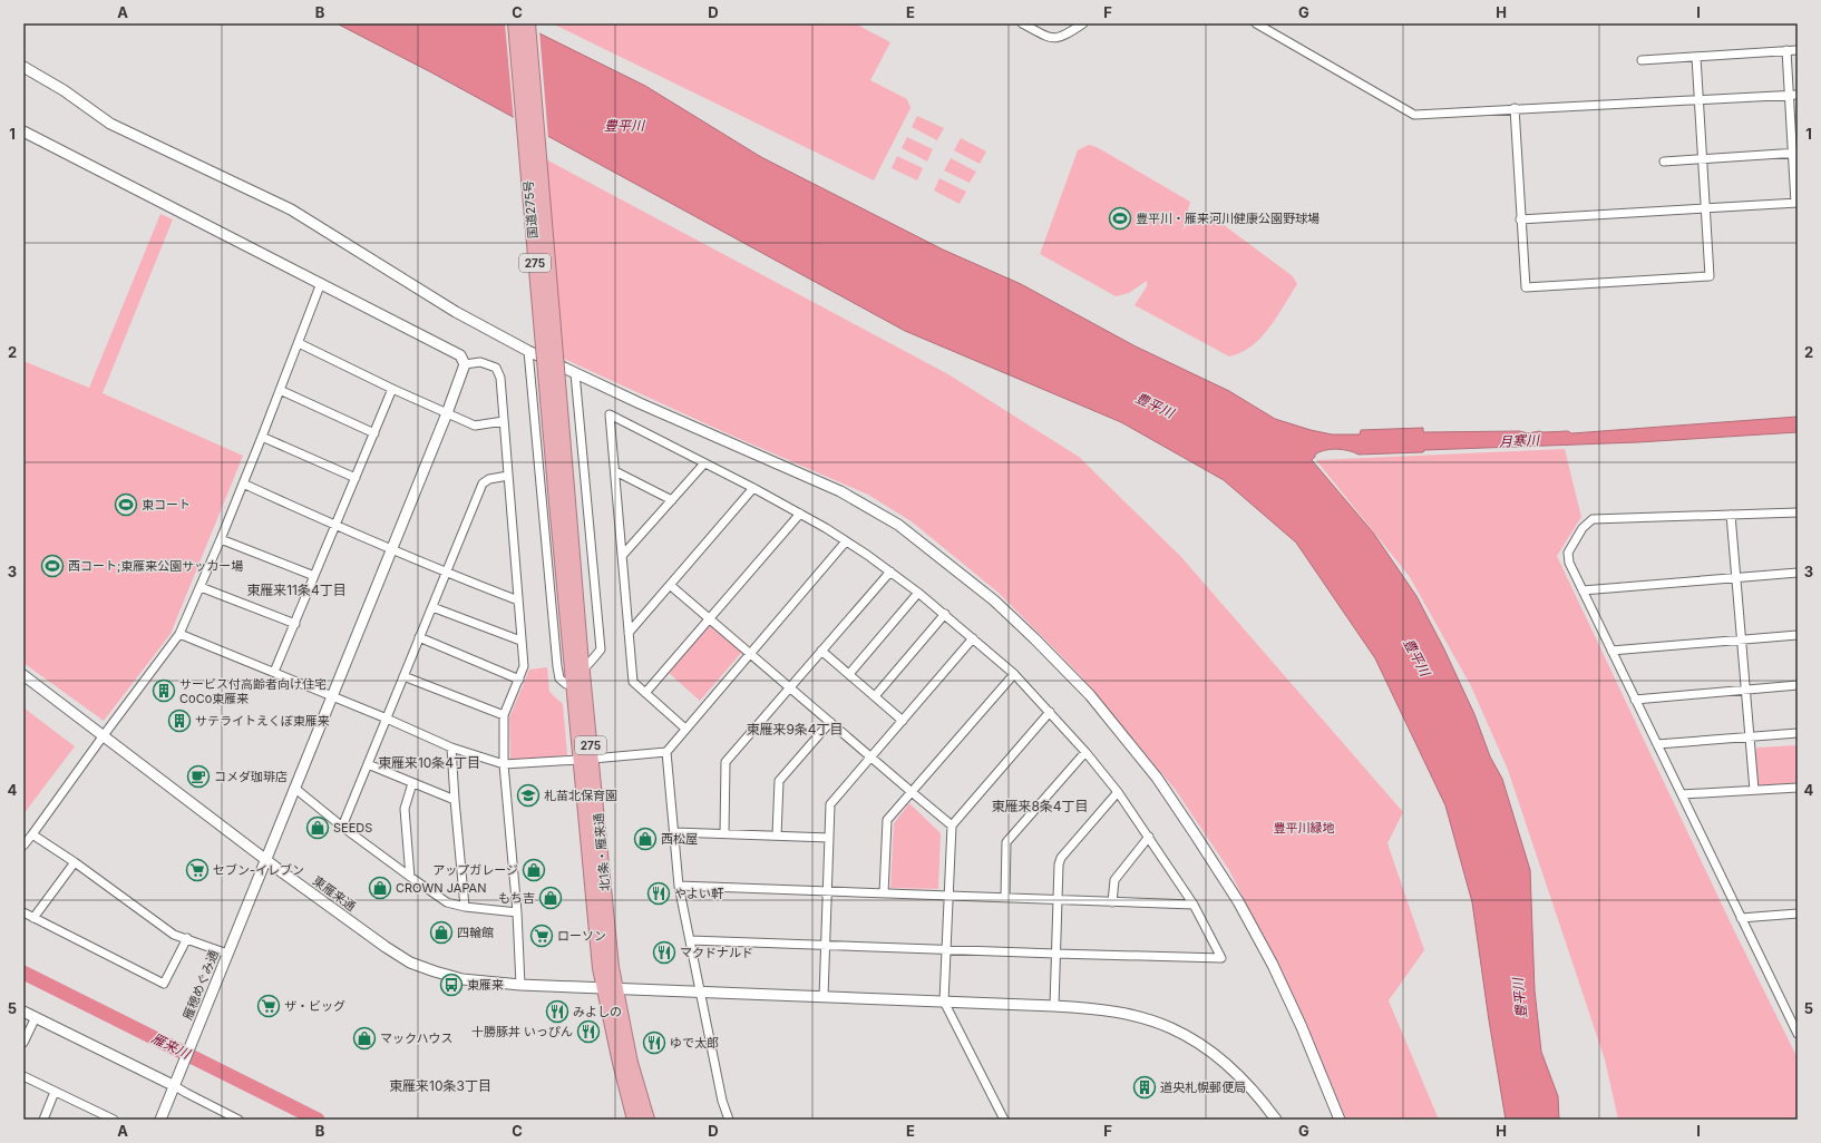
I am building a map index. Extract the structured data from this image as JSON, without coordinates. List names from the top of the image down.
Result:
{
  "streets": {
    "highway": ["国道275号", "275", "北1条・雁来通"],
    "street": ["東雁来通", "雁穂めぐみ通"]
  },
  "crossings": [
    ["国道275号", "北1条・雁来通"],
    ["北1条・雁来通", "東雁来通"],
    ["東雁来通", "雁穂めぐみ通"]
  ],
  "districts": [
    "東雁来11条4丁目",
    "東雁来9条4丁目",
    "東雁来10条4丁目",
    "東雁来8条4丁目",
    "東雁来10条3丁目"
  ],
  "water": ["豊平川", "月寒川", "雁来川"],
  "parks": ["豊平川緑地"],
  "places": {
    "sports": ["豊平川・雁来河川健康公園野球場", "東コート", "西コート;東雁来公園サッカー場"],
    "building": ["サービス付高齢者向け住宅 CoCo東雁来", "サテライトえくぼ東雁来", "道央札幌郵便局"],
    "cafe": ["コメダ珈琲店"],
    "school or university": ["札苗北保育園"],
    "shop": [
      "SEEDS",
      "西松屋",
      "アップガレージ",
      "CROWN JAPAN",
      "もち吉",
      "四輪館",
      "マックハウス"
    ],
    "supermarket": ["セブン-イレブン", "ローソン", "ザ・ビッグ"],
    "restaurant": [
      "やよい軒",
      "マクドナルド",
      "みよしの",
      "十勝豚丼 いっぴん",
      "ゆで太郎"
    ],
    "bus stop": ["東雁来"]
  },
  "grid": {
    "columns": [
      "A",
      "B",
      "C",
      "D",
      "E",
      "F",
      "G",
      "H",
      "I"
    ],
    "rows": [
      "1",
      "2",
      "3",
      "4",
      "5"
    ]
  }
}
